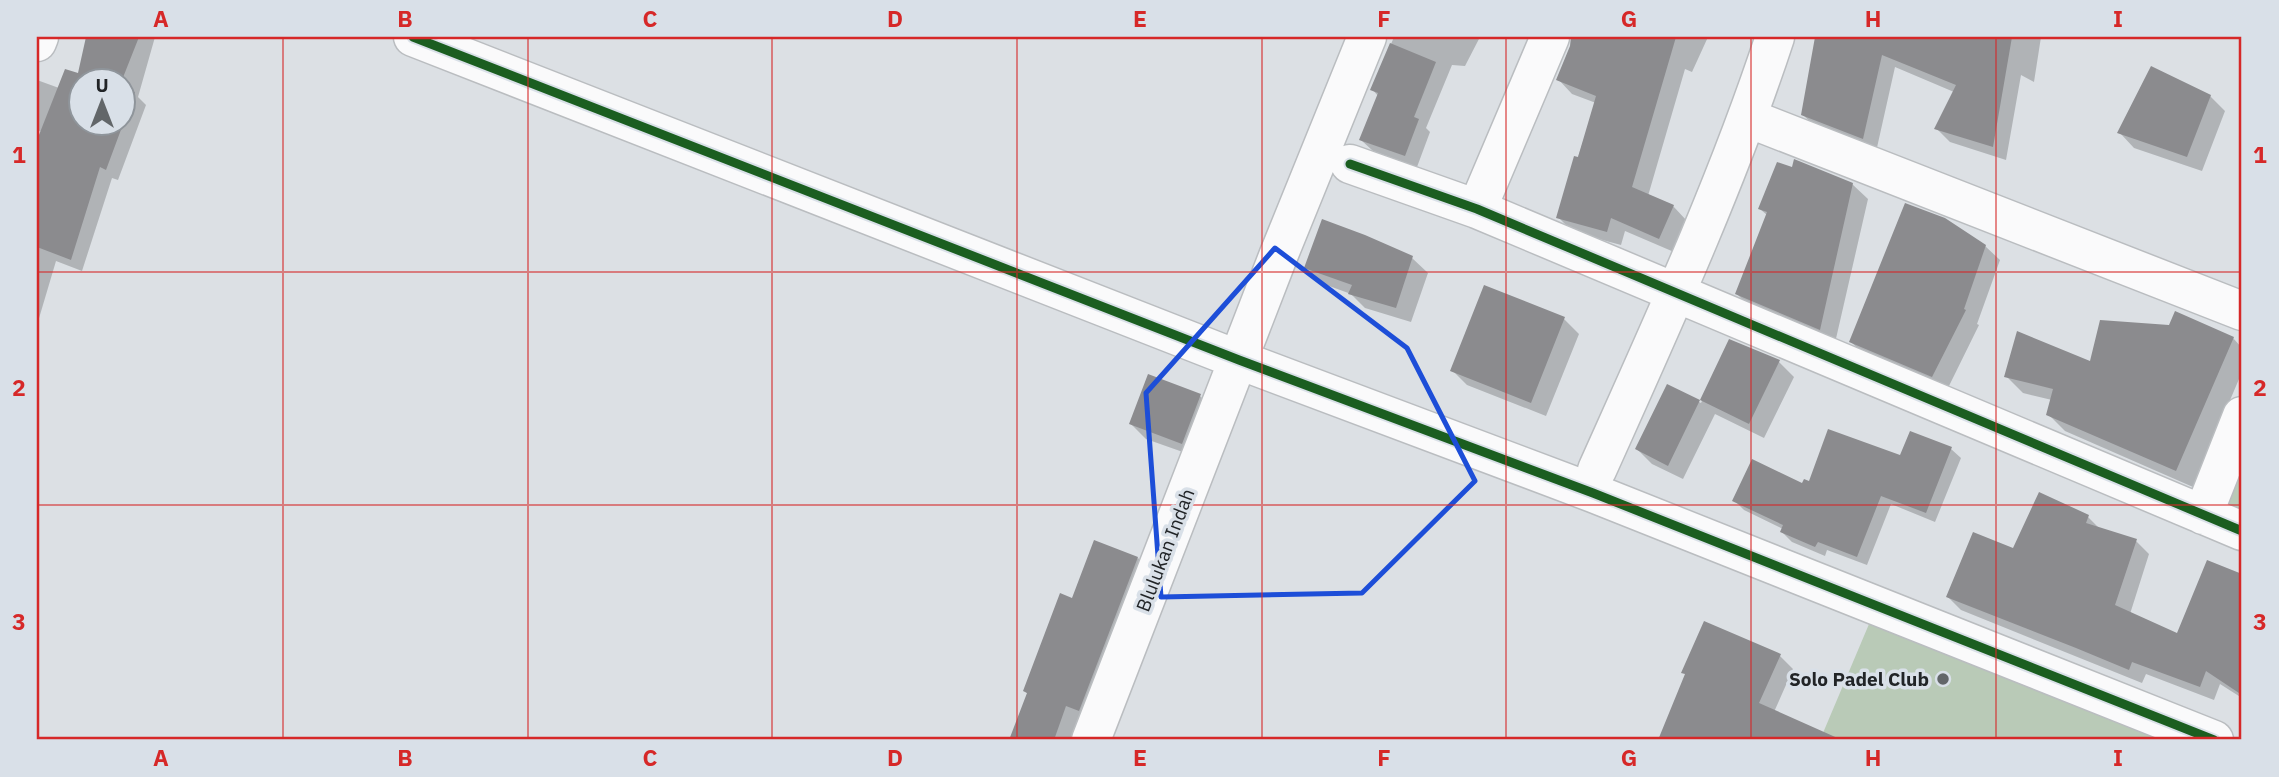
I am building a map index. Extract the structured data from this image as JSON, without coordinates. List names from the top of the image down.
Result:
{
  "streets": {
    "street": ["Blulukan Indah"]
  },
  "places": ["Solo Padel Club"],
  "north": "top",
  "grid": {
    "columns": [
      "A",
      "B",
      "C",
      "D",
      "E",
      "F",
      "G",
      "H",
      "I"
    ],
    "rows": ["1", "2", "3"]
  }
}
